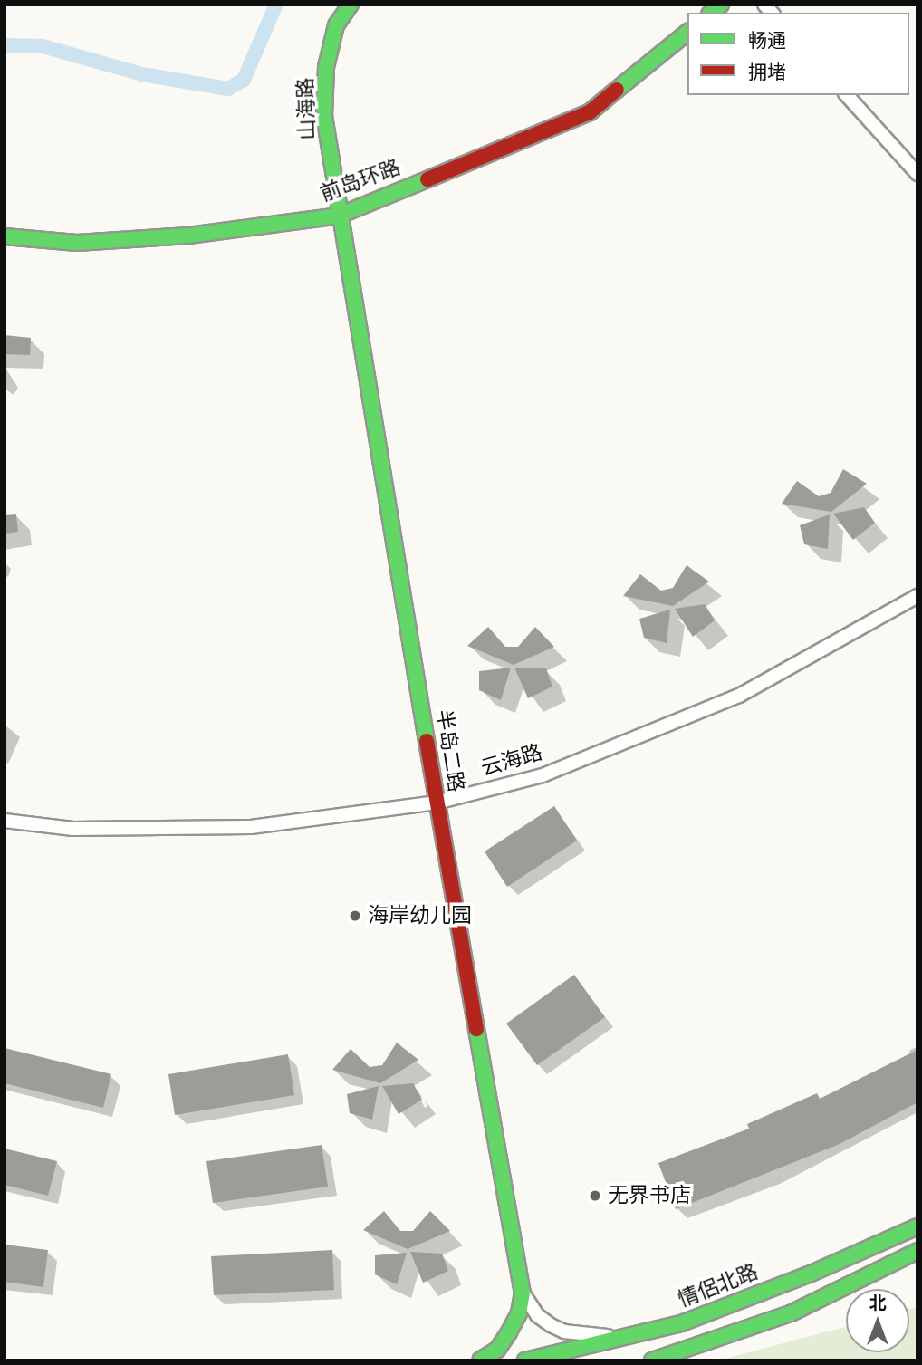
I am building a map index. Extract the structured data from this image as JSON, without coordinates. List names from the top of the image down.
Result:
{
  "streets": {
    "street": [
      "山海路",
      "前岛环路",
      "半岛二路",
      "云海路",
      "情侶北路"
    ]
  },
  "crossings": [
    ["山海路", "前岛环路"],
    ["山海路", "半岛二路"],
    ["前岛环路", "半岛二路"],
    ["半岛二路", "云海路"]
  ],
  "places": ["海岸幼儿园", "无界书店"],
  "legend": ["畅通", "拥堵"],
  "north": "top"
}
